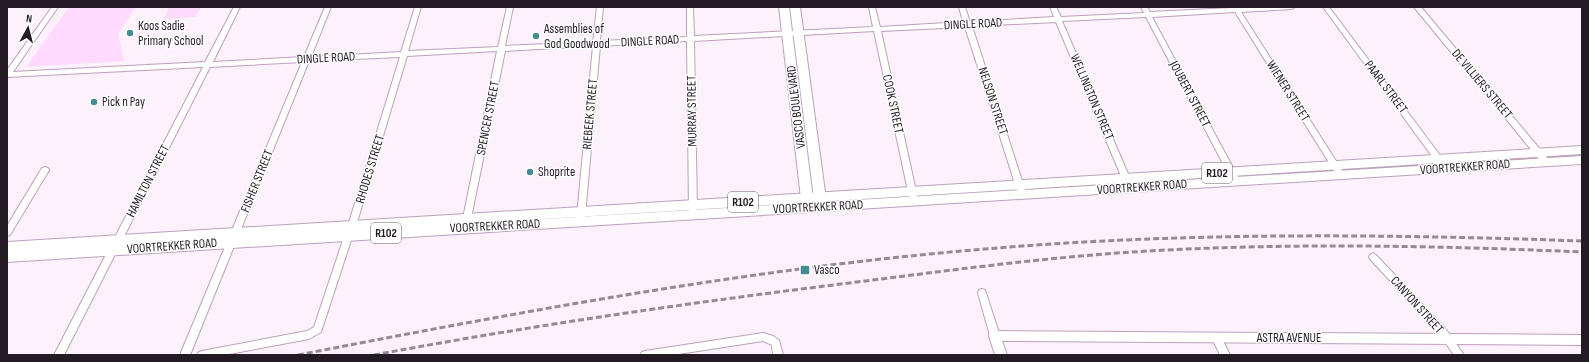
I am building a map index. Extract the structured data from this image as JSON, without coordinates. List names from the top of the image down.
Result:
{
  "streets": {
    "main road": ["VASCO BOULEVARD", "VOORTREKKER ROAD", "R102"],
    "street": [
      "DINGLE ROAD",
      "DE VILLIERS STREET",
      "PAARL STREET",
      "WIENER STREET",
      "JOUBERT STREET",
      "WELLINGTON STREET",
      "NELSON STREET",
      "COOK STREET",
      "MURRAY STREET",
      "RIEBEEK STREET",
      "SPENCER STREET",
      "RHODES STREET",
      "HAMILTON STREET",
      "FISHER STREET",
      "CANYON STREET",
      "ASTRA AVENUE"
    ]
  },
  "crossings": [
    ["DINGLE ROAD", "WIENER STREET"],
    ["DINGLE ROAD", "JOUBERT STREET"],
    ["DINGLE ROAD", "WELLINGTON STREET"],
    ["DINGLE ROAD", "NELSON STREET"],
    ["DINGLE ROAD", "COOK STREET"],
    ["DINGLE ROAD", "VASCO BOULEVARD"],
    ["DINGLE ROAD", "MURRAY STREET"],
    ["DINGLE ROAD", "RIEBEEK STREET"],
    ["DINGLE ROAD", "SPENCER STREET"],
    ["DINGLE ROAD", "RHODES STREET"],
    ["DINGLE ROAD", "HAMILTON STREET"],
    ["DINGLE ROAD", "FISHER STREET"],
    ["DE VILLIERS STREET", "VOORTREKKER ROAD"],
    ["PAARL STREET", "VOORTREKKER ROAD"],
    ["WIENER STREET", "VOORTREKKER ROAD"],
    ["JOUBERT STREET", "VOORTREKKER ROAD"],
    ["WELLINGTON STREET", "VOORTREKKER ROAD"],
    ["NELSON STREET", "VOORTREKKER ROAD"],
    ["COOK STREET", "VOORTREKKER ROAD"],
    ["VASCO BOULEVARD", "VOORTREKKER ROAD"],
    ["MURRAY STREET", "VOORTREKKER ROAD"],
    ["RIEBEEK STREET", "VOORTREKKER ROAD"],
    ["SPENCER STREET", "VOORTREKKER ROAD"],
    ["VOORTREKKER ROAD", "RHODES STREET"],
    ["VOORTREKKER ROAD", "HAMILTON STREET"],
    ["VOORTREKKER ROAD", "FISHER STREET"],
    ["CANYON STREET", "ASTRA AVENUE"]
  ],
  "places": {
    "other": [
      "Koos Sadie Primary School",
      "Assemblies of God Goodwood",
      "Pick n Pay",
      "Shoprite"
    ],
    "transit": ["Vasco"]
  },
  "north": "top"
}
